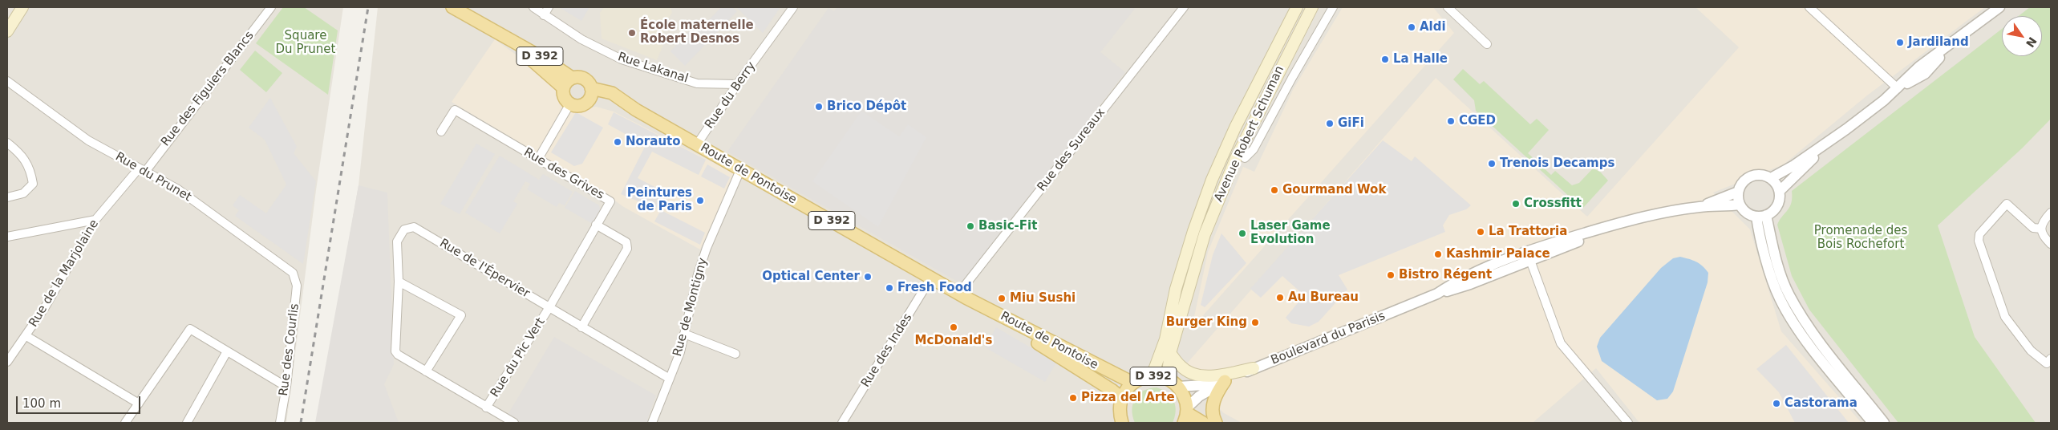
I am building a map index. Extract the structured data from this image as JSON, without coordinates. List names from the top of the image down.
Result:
{
  "streets": {
    "main road": ["D 392", "Avenue Robert Schuman", "Route de Pontoise"],
    "street": [
      "Rue Lakanal",
      "Rue des Figuiers Blancs",
      "Rue du Berry",
      "Rue des Sureaux",
      "Rue des Grives",
      "Rue du Prunet",
      "Rue de l'Épervier",
      "Rue de la Marjolaine",
      "Rue de Montigny",
      "Boulevard du Parisis",
      "Rue des Courlis",
      "Rue des Indes",
      "Rue du Pic Vert"
    ]
  },
  "crossings": [
    ["D 392", "Avenue Robert Schuman"],
    ["D 392", "Route de Pontoise"],
    ["D 392", "Boulevard du Parisis"],
    ["Rue Lakanal", "Rue du Berry"],
    ["Rue des Figuiers Blancs", "Rue du Prunet"],
    ["Rue des Figuiers Blancs", "Rue de la Marjolaine"],
    ["Rue du Berry", "Route de Pontoise"],
    ["Avenue Robert Schuman", "Boulevard du Parisis"],
    ["Rue des Sureaux", "Route de Pontoise"],
    ["Rue des Grives", "Rue de l'Épervier"],
    ["Rue des Grives", "Rue du Pic Vert"],
    ["Route de Pontoise", "Rue de Montigny"],
    ["Route de Pontoise", "Rue des Indes"],
    ["Rue du Prunet", "Rue de la Marjolaine"],
    ["Rue du Prunet", "Rue des Courlis"],
    ["Rue de l'Épervier", "Rue de Montigny"],
    ["Rue de l'Épervier", "Rue du Pic Vert"]
  ],
  "parks": ["Square Du Prunet", "Promenade des Bois Rochefort"],
  "places": [
    "Aldi",
    "École maternelle Robert Desnos",
    "Jardiland",
    "La Halle",
    "Brico Dépôt",
    "CGED",
    "GiFi",
    "Norauto",
    "Trenois Decamps",
    "Gourmand Wok",
    "Peintures de Paris",
    "Crossfitt",
    "Basic-Fit",
    "La Trattoria",
    "Laser Game Evolution",
    "Kashmir Palace",
    "Bistro Régent",
    "Optical Center",
    "Fresh Food",
    "Au Bureau",
    "Miu Sushi",
    "Burger King",
    "McDonald's",
    "Pizza del Arte",
    "Castorama"
  ],
  "scale_bar": "100 m",
  "north": "bottom right"
}
